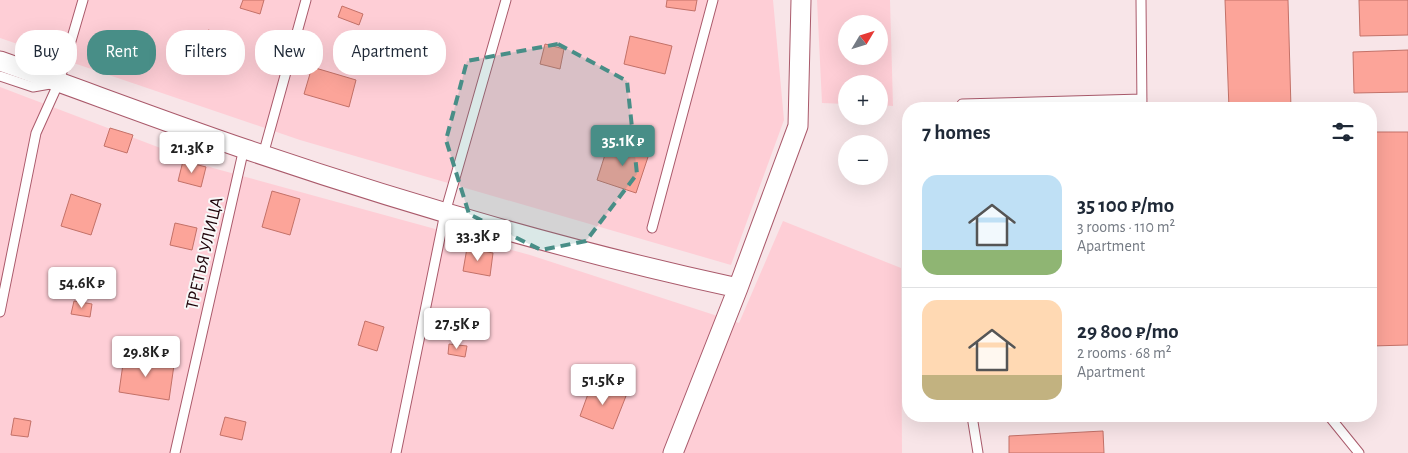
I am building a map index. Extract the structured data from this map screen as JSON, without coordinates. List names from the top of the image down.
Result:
{
  "streets": {
    "lane": ["ТРЕТЬЯ УЛИЦА"]
  },
  "north": "top right",
  "page": {
    "map_buttons": ["+", "−"],
    "chip": [
      "Buy",
      "Rent",
      "Filters",
      "New",
      "Apartment"
    ],
    "heading": "7 homes",
    "price": [
      "35.1K ₽",
      "21.3K ₽",
      "33.3K ₽",
      "54.6K ₽",
      "27.5K ₽",
      "29.8K ₽",
      "51.5K ₽"
    ],
    "list": [
      {
        "name": "35 100 ₽/mo",
        "note": "3 rooms · 110 m² · Apartment"
      },
      {
        "name": "29 800 ₽/mo",
        "note": "2 rooms · 68 m² · Apartment"
      }
    ]
  }
}
